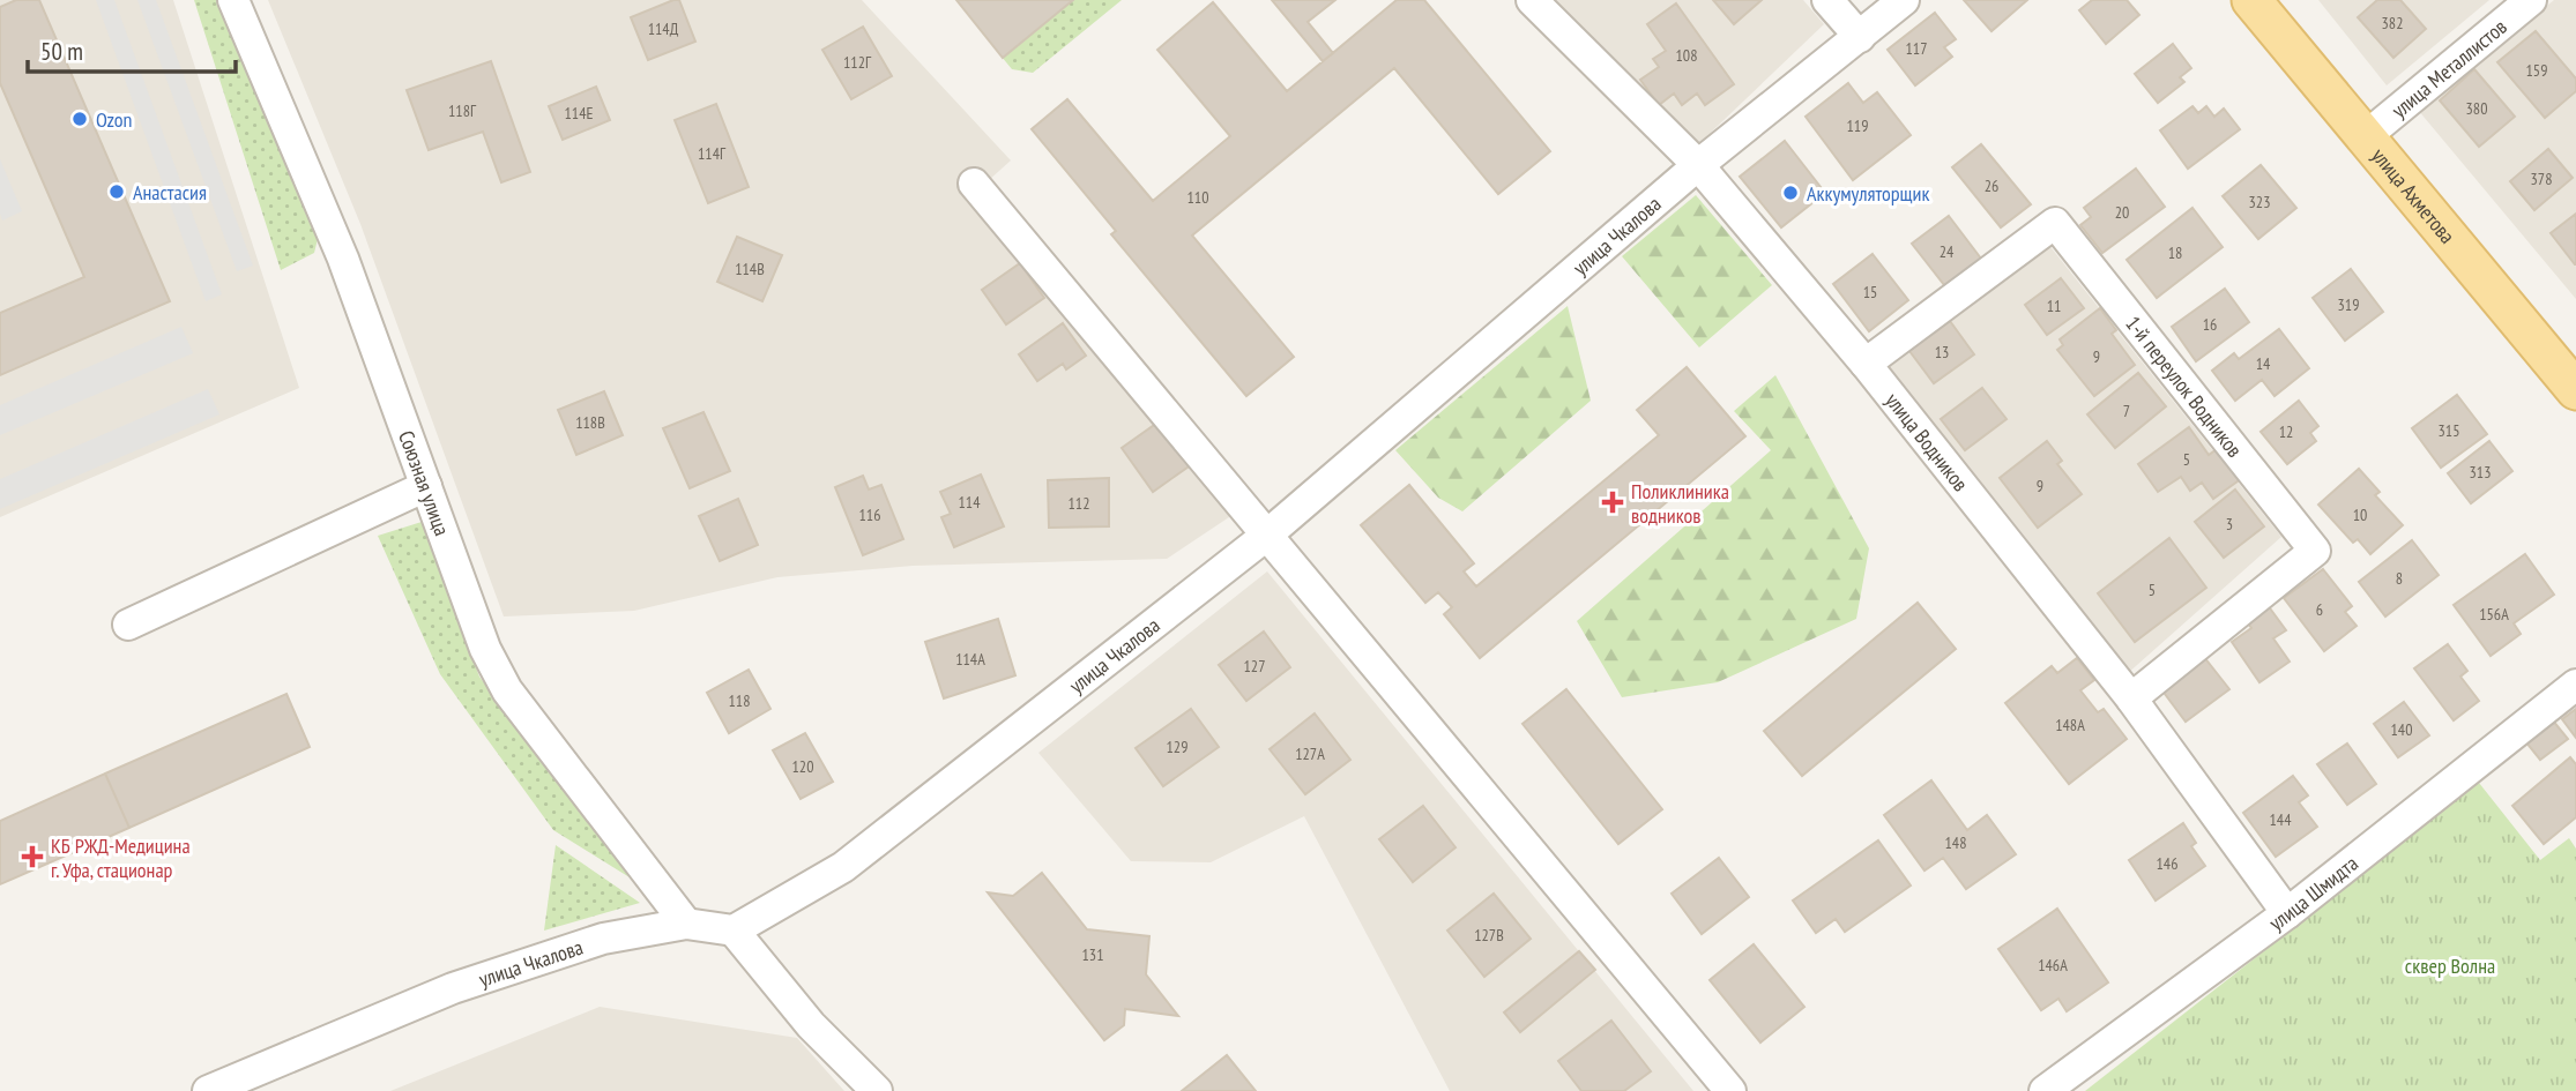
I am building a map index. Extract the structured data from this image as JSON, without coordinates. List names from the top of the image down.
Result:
{
  "streets": {
    "main road": ["улица Ахметова"],
    "street": [
      "улица Металлистов",
      "улица Чкалова",
      "1-й переулок Водников",
      "улица Водников",
      "Союзная улица",
      "улица Шмидта"
    ]
  },
  "crossings": [
    ["улица Металлистов", "улица Ахметова"],
    ["улица Чкалова", "улица Водников"],
    ["улица Чкалова", "Союзная улица"],
    ["1-й переулок Водников", "улица Водников"],
    ["улица Водников", "улица Шмидта"]
  ],
  "parks": ["сквер Волна"],
  "places": {
    "other": ["Ozon", "Анастасия", "Аккумуляторщик"],
    "health": ["Поликлиника водников", "КБ РЖД-Медицина г. Уфа, стационар"]
  },
  "house_numbers": [
    "382",
    "114Д",
    "117",
    "108",
    "112Г",
    "159",
    "380",
    "118Г",
    "114Е",
    "119",
    "114Г",
    "378",
    "26",
    "110",
    "323",
    "20",
    "24",
    "18",
    "114В",
    "15",
    "319",
    "11",
    "16",
    "13",
    "9",
    "14",
    "7",
    "118В",
    "315",
    "12",
    "5",
    "313",
    "9",
    "114",
    "112",
    "116",
    "10",
    "3",
    "8",
    "5",
    "6",
    "156А",
    "114А",
    "127",
    "118",
    "148А",
    "140",
    "129",
    "127А",
    "120",
    "144",
    "148",
    "146",
    "127В",
    "131",
    "146А"
  ],
  "scale_bar": "50 m"
}
